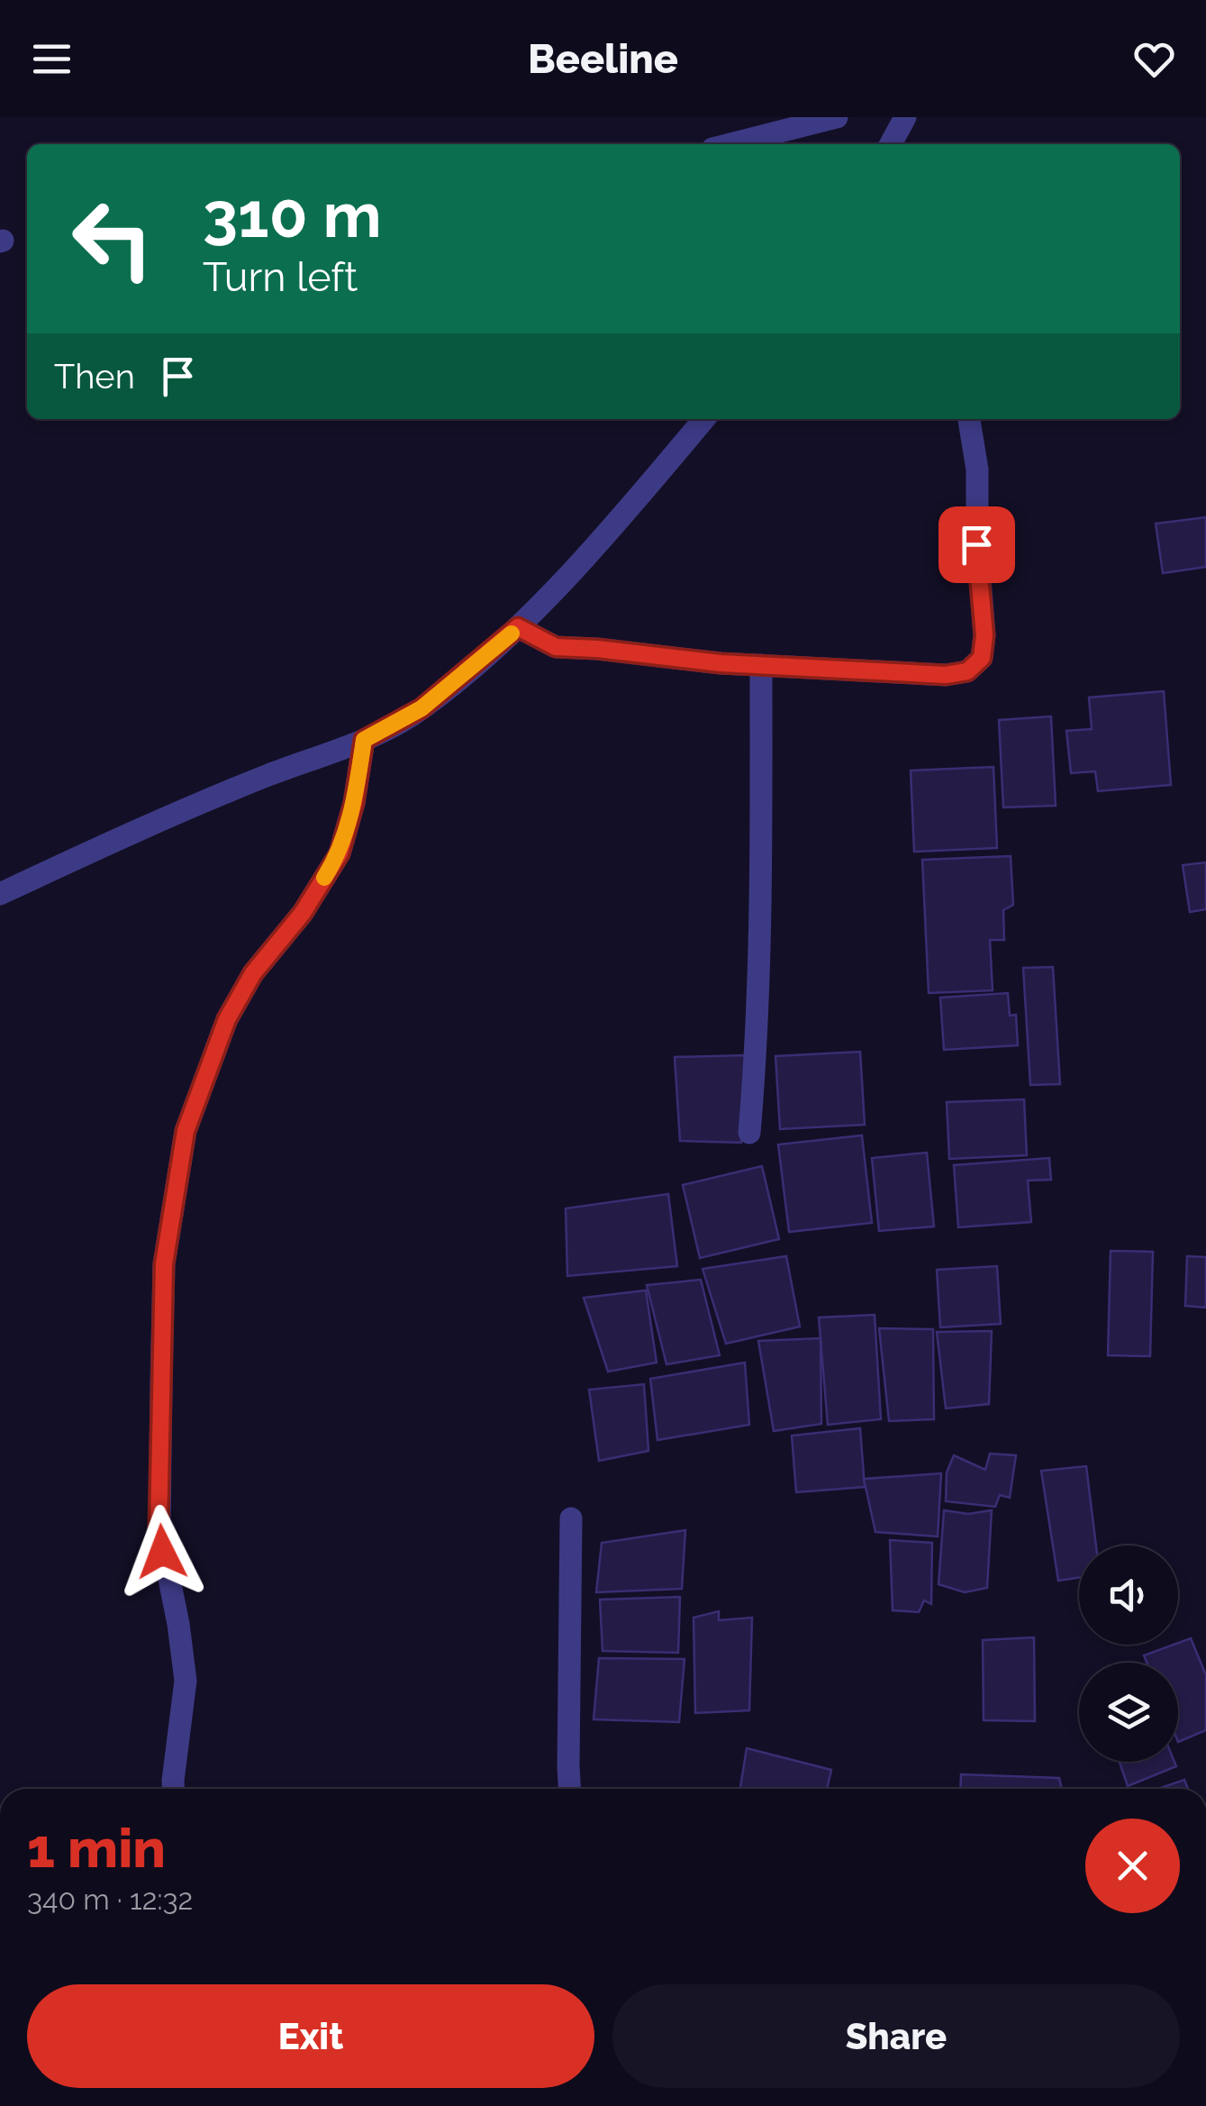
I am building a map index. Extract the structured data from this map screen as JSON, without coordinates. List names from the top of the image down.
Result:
{
  "page": {
    "header": "Beeline",
    "turn": ["310 m", "Turn left"],
    "then": "Then",
    "heading": ["1 min", "340 m · 12:32"],
    "buttons": ["Exit", "Share"]
  }
}
